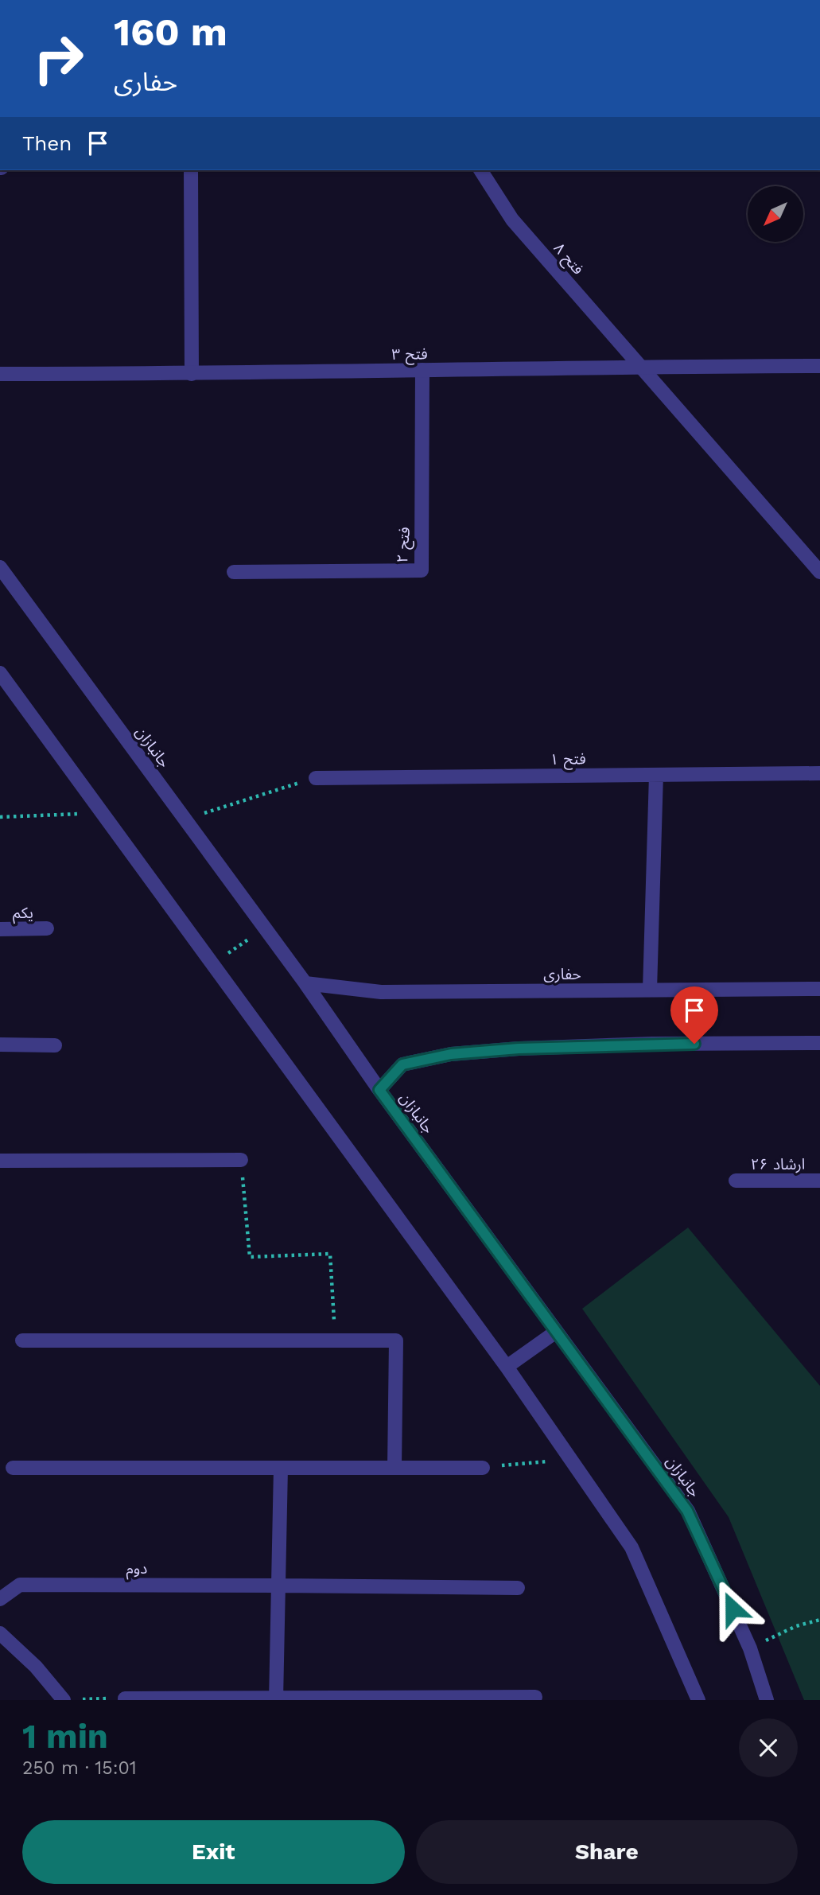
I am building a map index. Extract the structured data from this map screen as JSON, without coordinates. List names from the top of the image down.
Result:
{
  "streets": {
    "street": [
      "فتح ۸",
      "فتح ۳",
      "فتح ۲",
      "جانبازان",
      "فتح ۱",
      "یکم",
      "حفاری",
      "ارشاد ۲۶",
      "دوم"
    ]
  },
  "crossings": [
    ["فتح ۸", "فتح ۳"],
    ["فتح ۳", "فتح ۲"],
    ["جانبازان", "حفاری"]
  ],
  "north": "bottom left",
  "page": {
    "turn": ["160 m", "حفاری"],
    "then": "Then",
    "heading": ["1 min", "250 m · 15:01"],
    "buttons": ["Exit", "Share"]
  }
}
